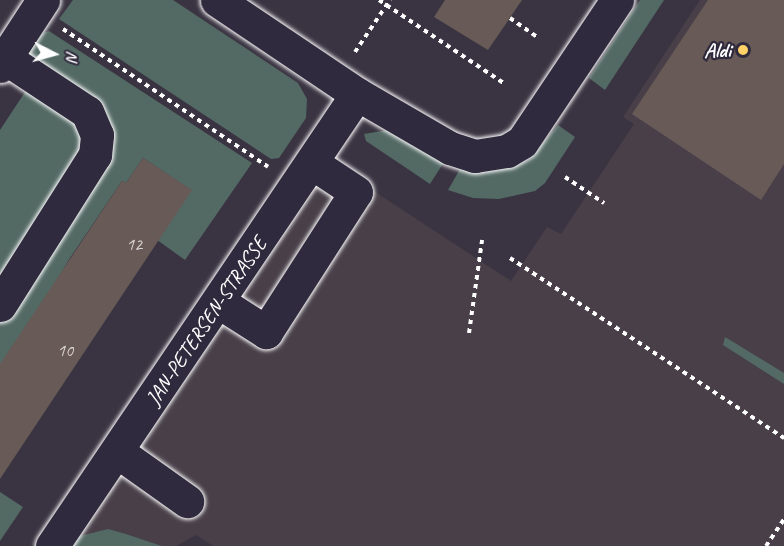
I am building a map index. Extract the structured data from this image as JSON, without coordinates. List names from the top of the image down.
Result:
{
  "streets": {
    "street": ["JAN-PETERSEN-STRASSE"]
  },
  "places": ["Aldi"],
  "house_numbers": ["12", "10"],
  "north": "right"
}
